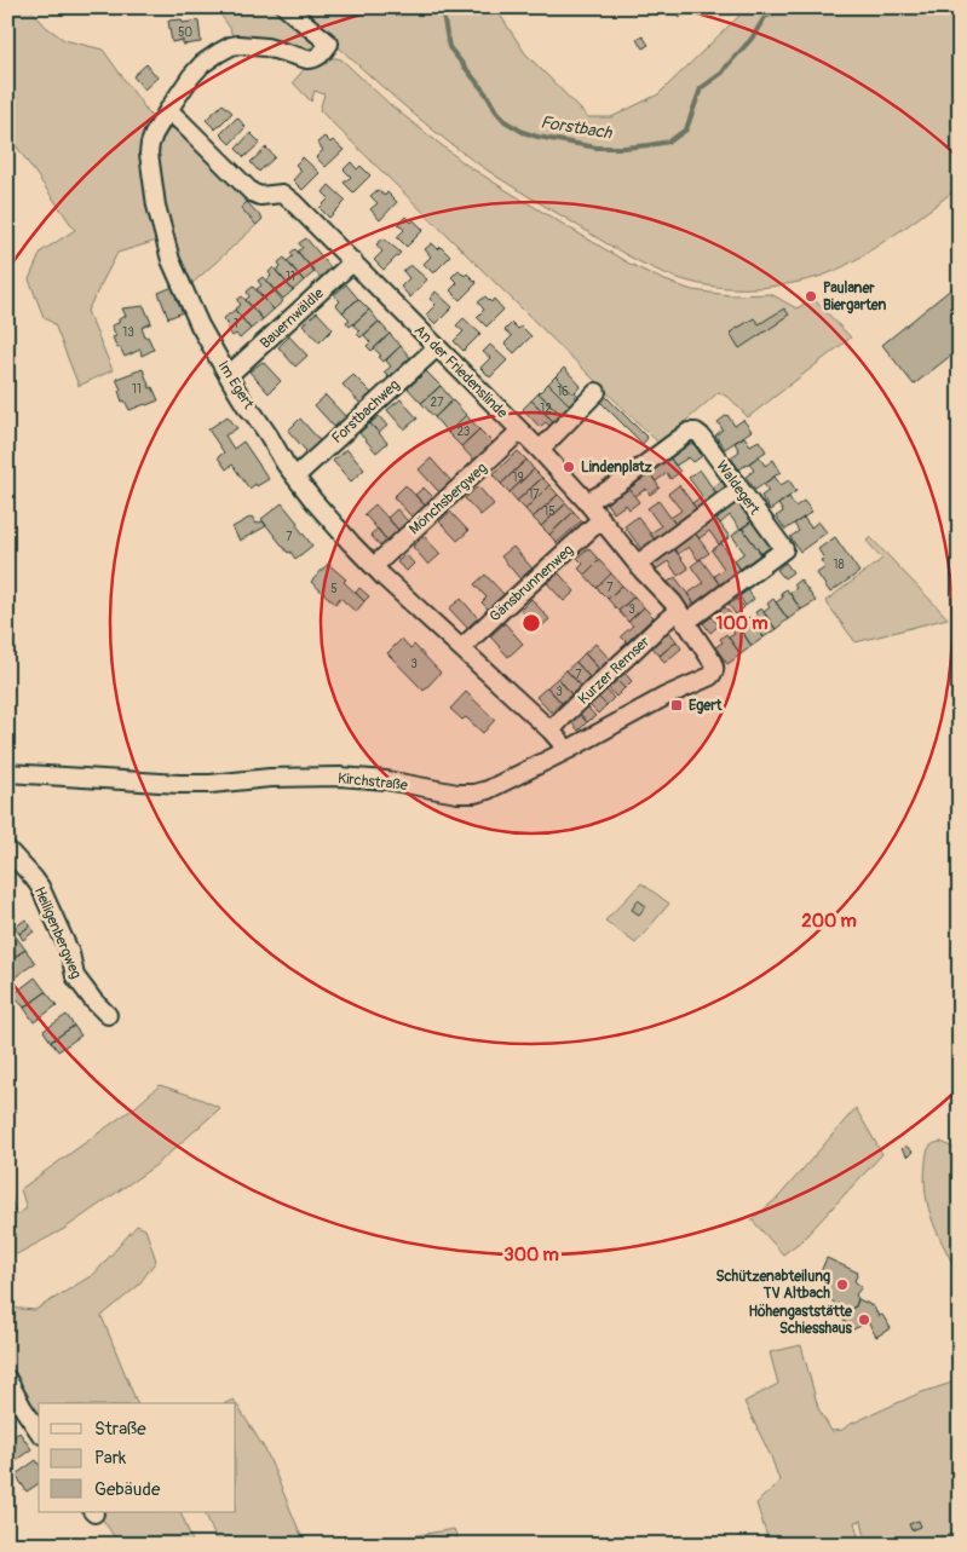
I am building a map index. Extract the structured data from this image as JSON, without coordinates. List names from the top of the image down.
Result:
{
  "streets": {
    "street": [
      "Bauernwäldle",
      "An der Friedenslinde",
      "Im Egert",
      "Forstbachweg",
      "Waldegert",
      "Mönchsbergweg",
      "Gänsbrunnenweg",
      "Kurzer Remser",
      "Kirchstraße",
      "Heiligenbergweg"
    ]
  },
  "crossings": [
    ["Bauernwäldle", "An der Friedenslinde"],
    ["Bauernwäldle", "Im Egert"],
    ["An der Friedenslinde", "Im Egert"],
    ["An der Friedenslinde", "Forstbachweg"],
    ["An der Friedenslinde", "Waldegert"],
    ["An der Friedenslinde", "Mönchsbergweg"],
    ["An der Friedenslinde", "Gänsbrunnenweg"],
    ["An der Friedenslinde", "Kurzer Remser"],
    ["An der Friedenslinde", "Kirchstraße"],
    ["Im Egert", "Forstbachweg"],
    ["Im Egert", "Mönchsbergweg"],
    ["Im Egert", "Gänsbrunnenweg"],
    ["Im Egert", "Kurzer Remser"],
    ["Im Egert", "Kirchstraße"],
    ["Waldegert", "Kurzer Remser"]
  ],
  "water": ["Forstbach"],
  "places": {
    "other": [
      "Paulaner Biergarten",
      "Lindenplatz",
      "Schützenabteilung TV Altbach",
      "Höhengaststätte Schiesshaus"
    ],
    "transit": ["Egert"]
  },
  "house_numbers": [
    "50",
    "11",
    "1",
    "13",
    "11",
    "16",
    "27",
    "12",
    "23",
    "19",
    "17",
    "15",
    "7",
    "18",
    "7",
    "5",
    "3",
    "3",
    "7",
    "3"
  ],
  "legend": ["Straße", "Park", "Gebäude"],
  "rings": ["100 m", "200 m", "300 m"]
}
